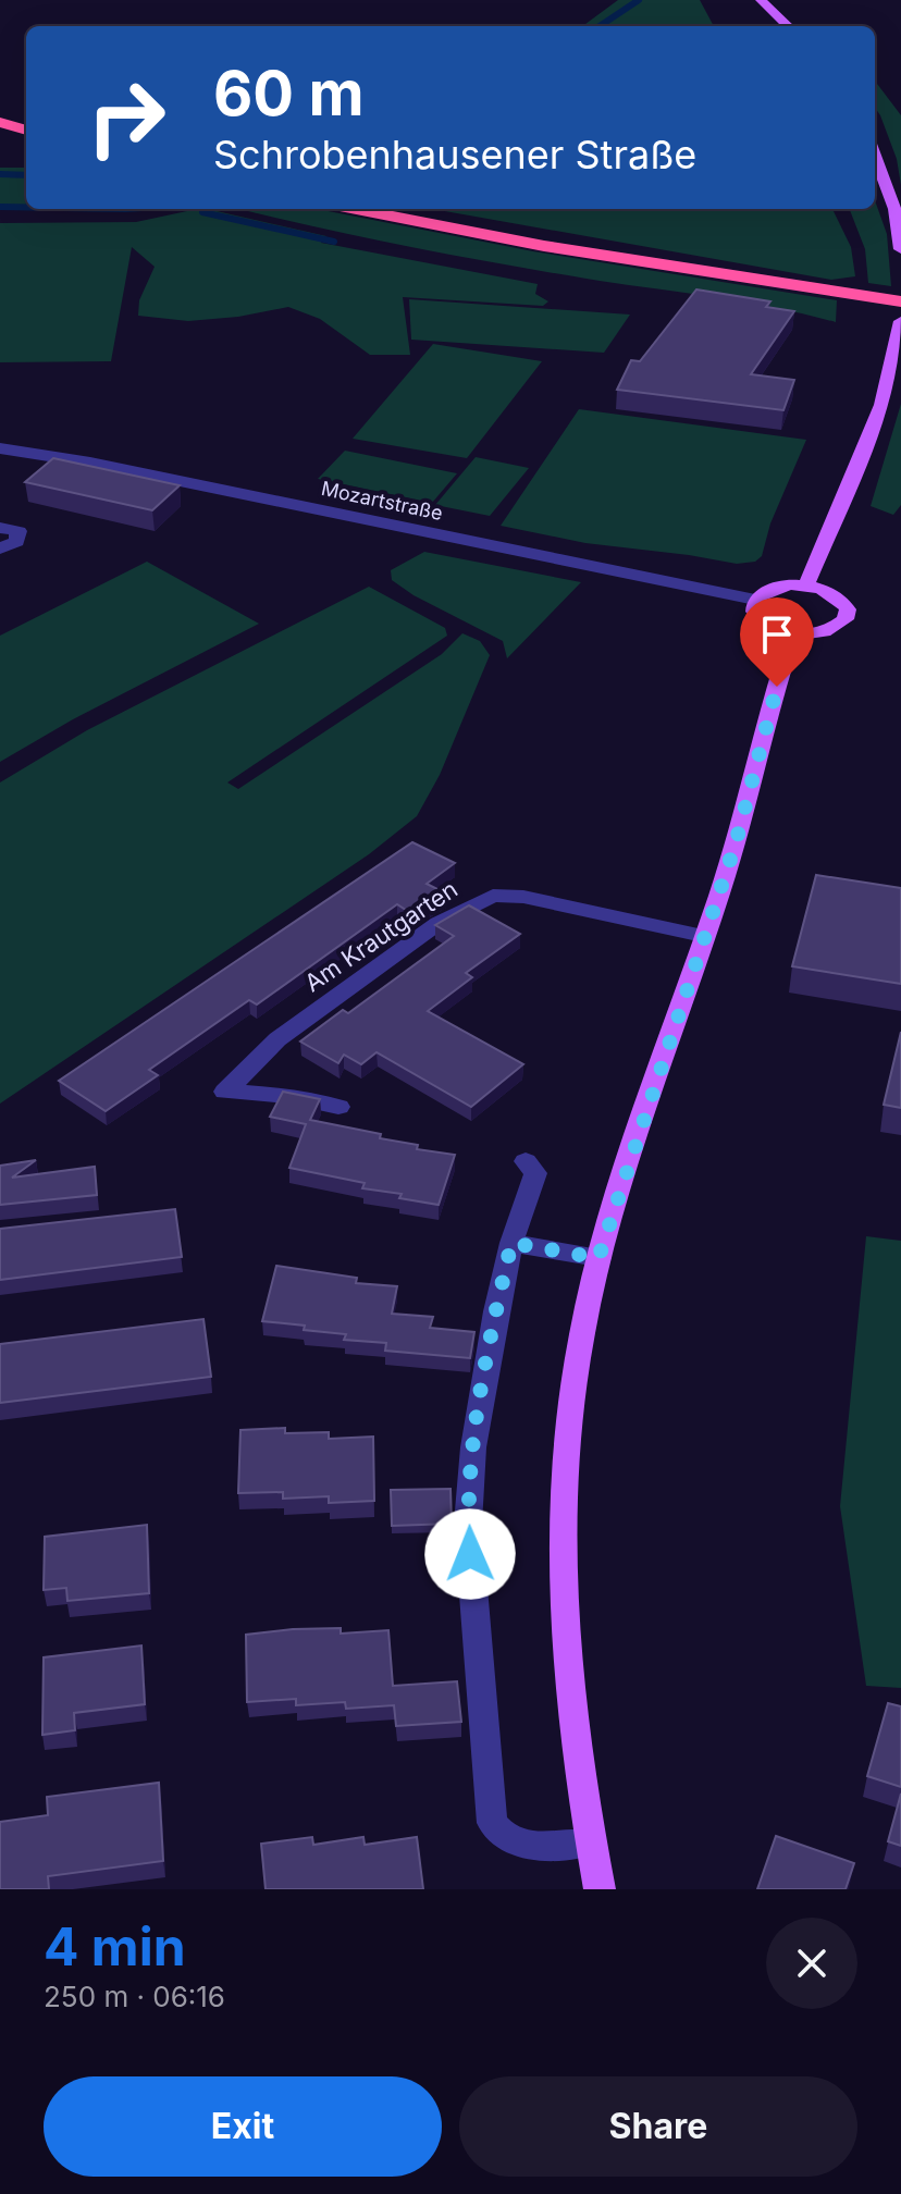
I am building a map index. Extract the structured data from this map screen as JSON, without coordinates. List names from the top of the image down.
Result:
{
  "streets": {
    "street": ["Mozartstraße", "Am Krautgarten"]
  },
  "page": {
    "turn": ["60 m", "Schrobenhausener Straße"],
    "heading": ["4 min", "250 m · 06:16"],
    "buttons": ["Exit", "Share"]
  }
}
